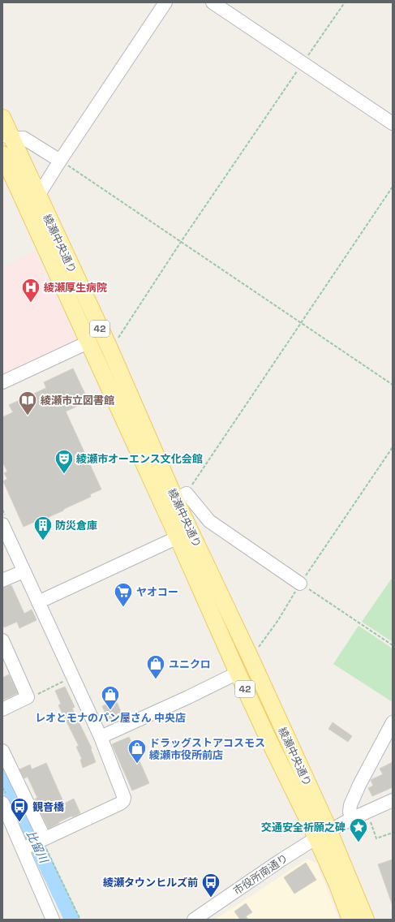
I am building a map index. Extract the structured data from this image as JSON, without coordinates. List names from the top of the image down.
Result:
{
  "streets": {
    "main road": ["綾瀬中央通り", "42"],
    "street": ["市役所南通り"]
  },
  "crossings": [
    ["綾瀬中央通り", "市役所南通り"]
  ],
  "water": ["比留川"],
  "places": {
    "hospital": ["綾瀬厚生病院"],
    "library": ["綾瀬市立図書館"],
    "theatre": ["綾瀬市オーエンス文化会館"],
    "building": ["防災倉庫"],
    "supermarket": ["ヤオコー"],
    "shop": ["ユニクロ", "レオとモナのパン屋さん 中央店", "ドラッグストアコスモス 綾瀬市役所前店"],
    "bus stop": ["観音橋", "綾瀬タウンヒルズ前"],
    "place": ["交通安全祈願之碑"]
  }
}
